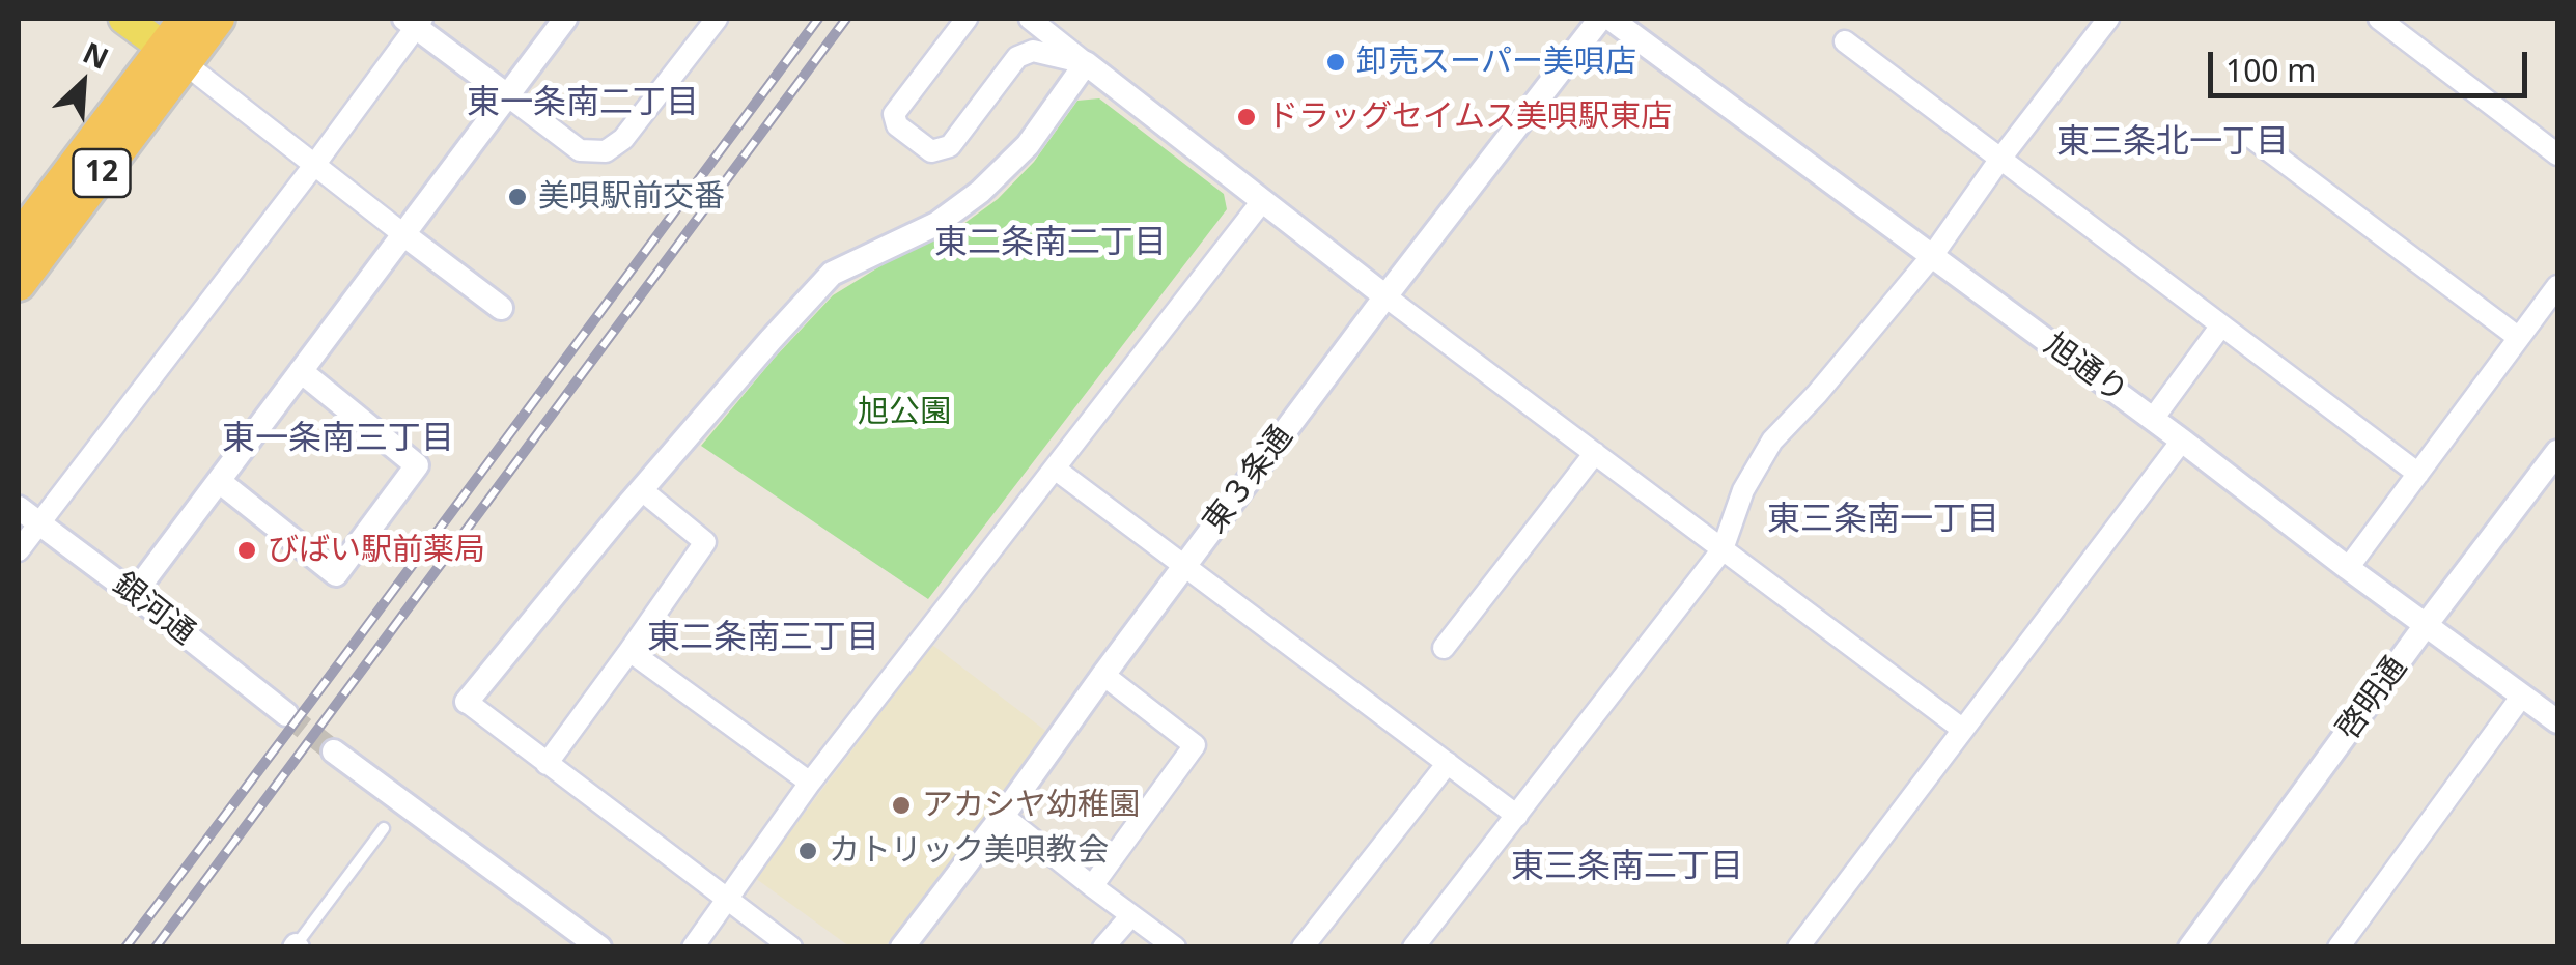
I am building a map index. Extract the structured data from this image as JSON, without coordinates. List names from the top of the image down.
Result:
{
  "streets": {
    "highway": ["12"],
    "street": [
      "旭通り",
      "東３条通",
      "銀河通",
      "啓明通"
    ]
  },
  "crossings": [
    ["旭通り", "啓明通"]
  ],
  "districts": [
    "東一条南二丁目",
    "東三条北一丁目",
    "東二条南二丁目",
    "東一条南三丁目",
    "東三条南一丁目",
    "東二条南三丁目",
    "東三条南二丁目"
  ],
  "parks": ["旭公園"],
  "places": [
    "卸売スーパー美唄店",
    "ドラッグセイムス美唄駅東店",
    "美唄駅前交番",
    "びばい駅前薬局",
    "アカシヤ幼稚園",
    "カトリック美唄教会"
  ],
  "scale_bar": "100 m",
  "north": "top right"
}
